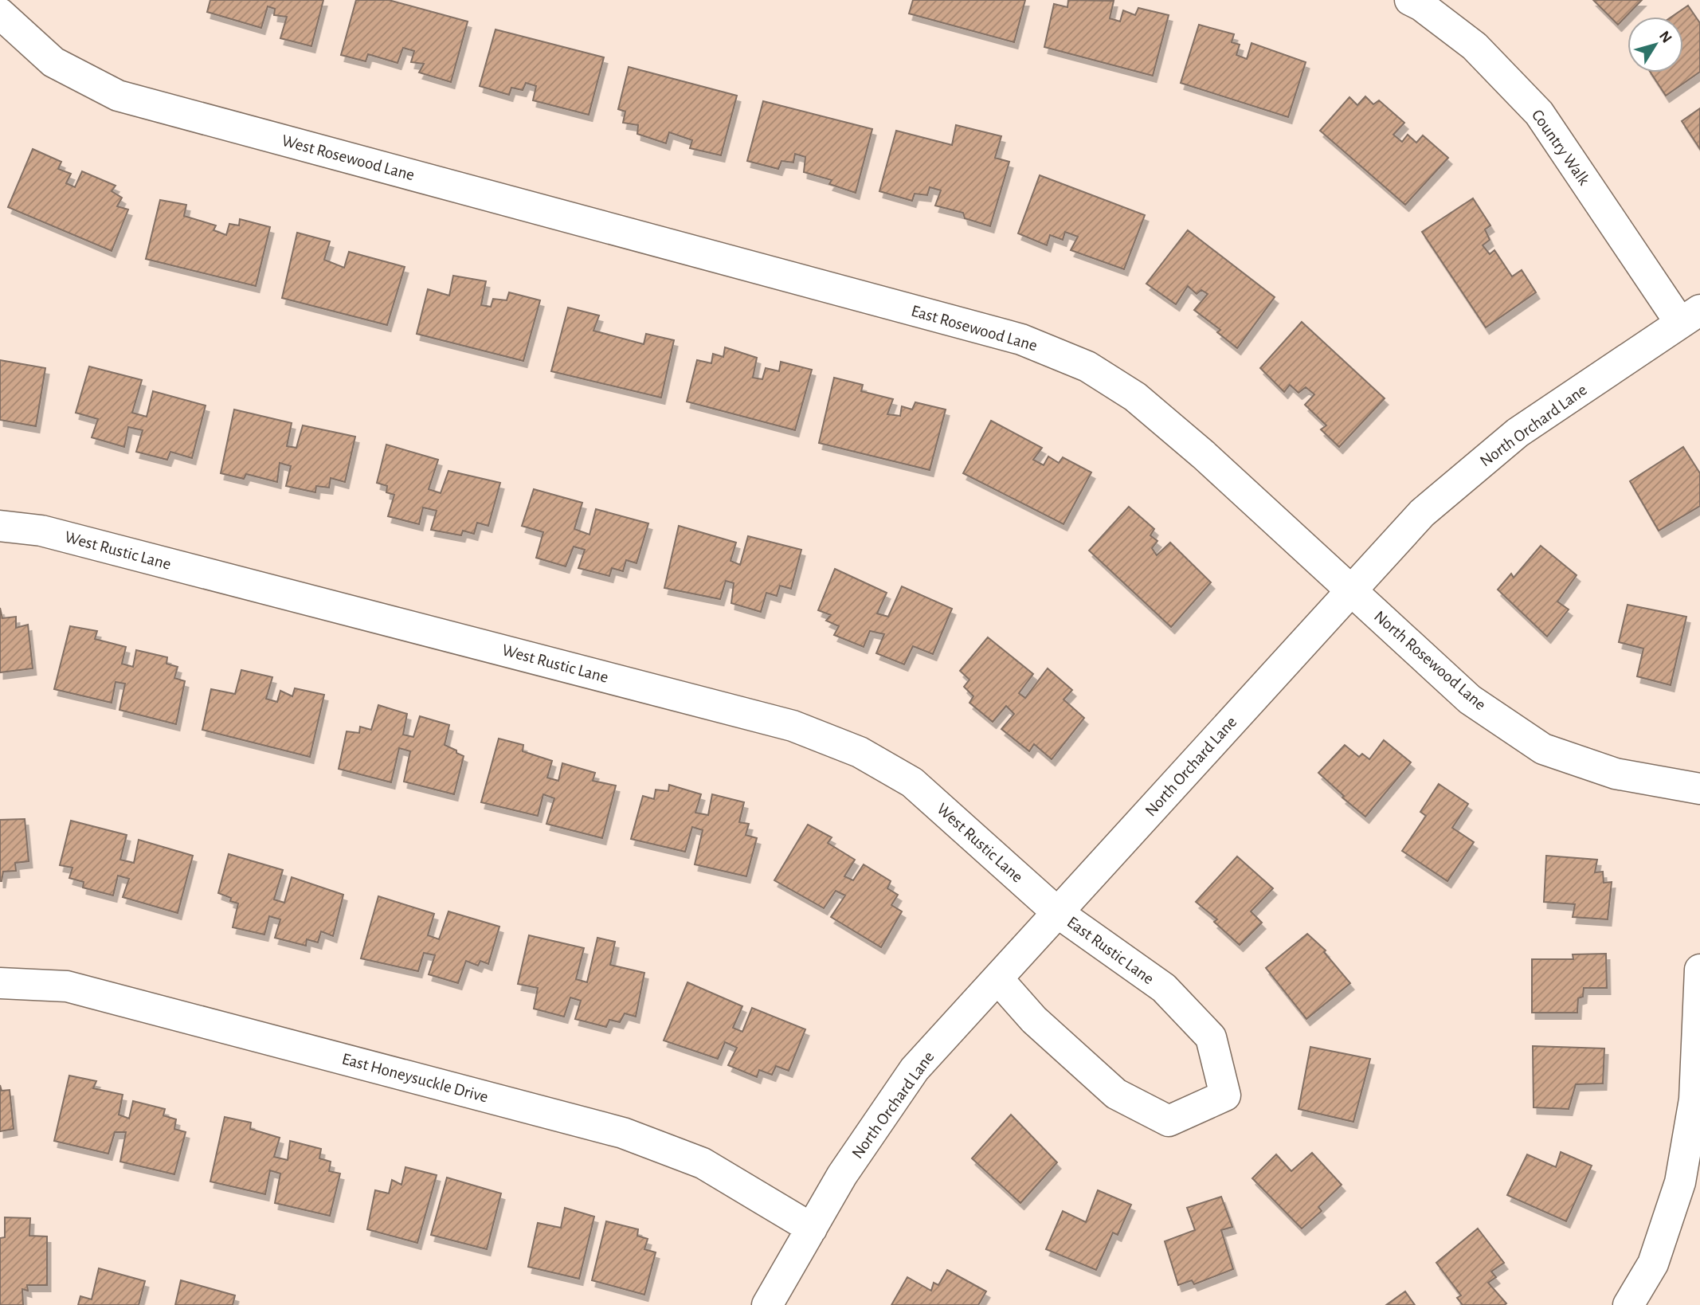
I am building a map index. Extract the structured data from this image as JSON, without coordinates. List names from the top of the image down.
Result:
{
  "streets": {
    "street": [
      "Country Walk",
      "West Rosewood Lane",
      "East Rosewood Lane",
      "North Orchard Lane",
      "West Rustic Lane",
      "North Rosewood Lane",
      "East Rustic Lane",
      "East Honeysuckle Drive"
    ]
  },
  "crossings": [
    ["Country Walk", "North Orchard Lane"],
    ["West Rosewood Lane", "East Rosewood Lane"],
    ["East Rosewood Lane", "North Orchard Lane"],
    ["East Rosewood Lane", "North Rosewood Lane"],
    ["North Orchard Lane", "West Rustic Lane"],
    ["North Orchard Lane", "North Rosewood Lane"],
    ["North Orchard Lane", "East Rustic Lane"],
    ["North Orchard Lane", "East Honeysuckle Drive"],
    ["West Rustic Lane", "East Rustic Lane"]
  ],
  "north": "top right"
}
